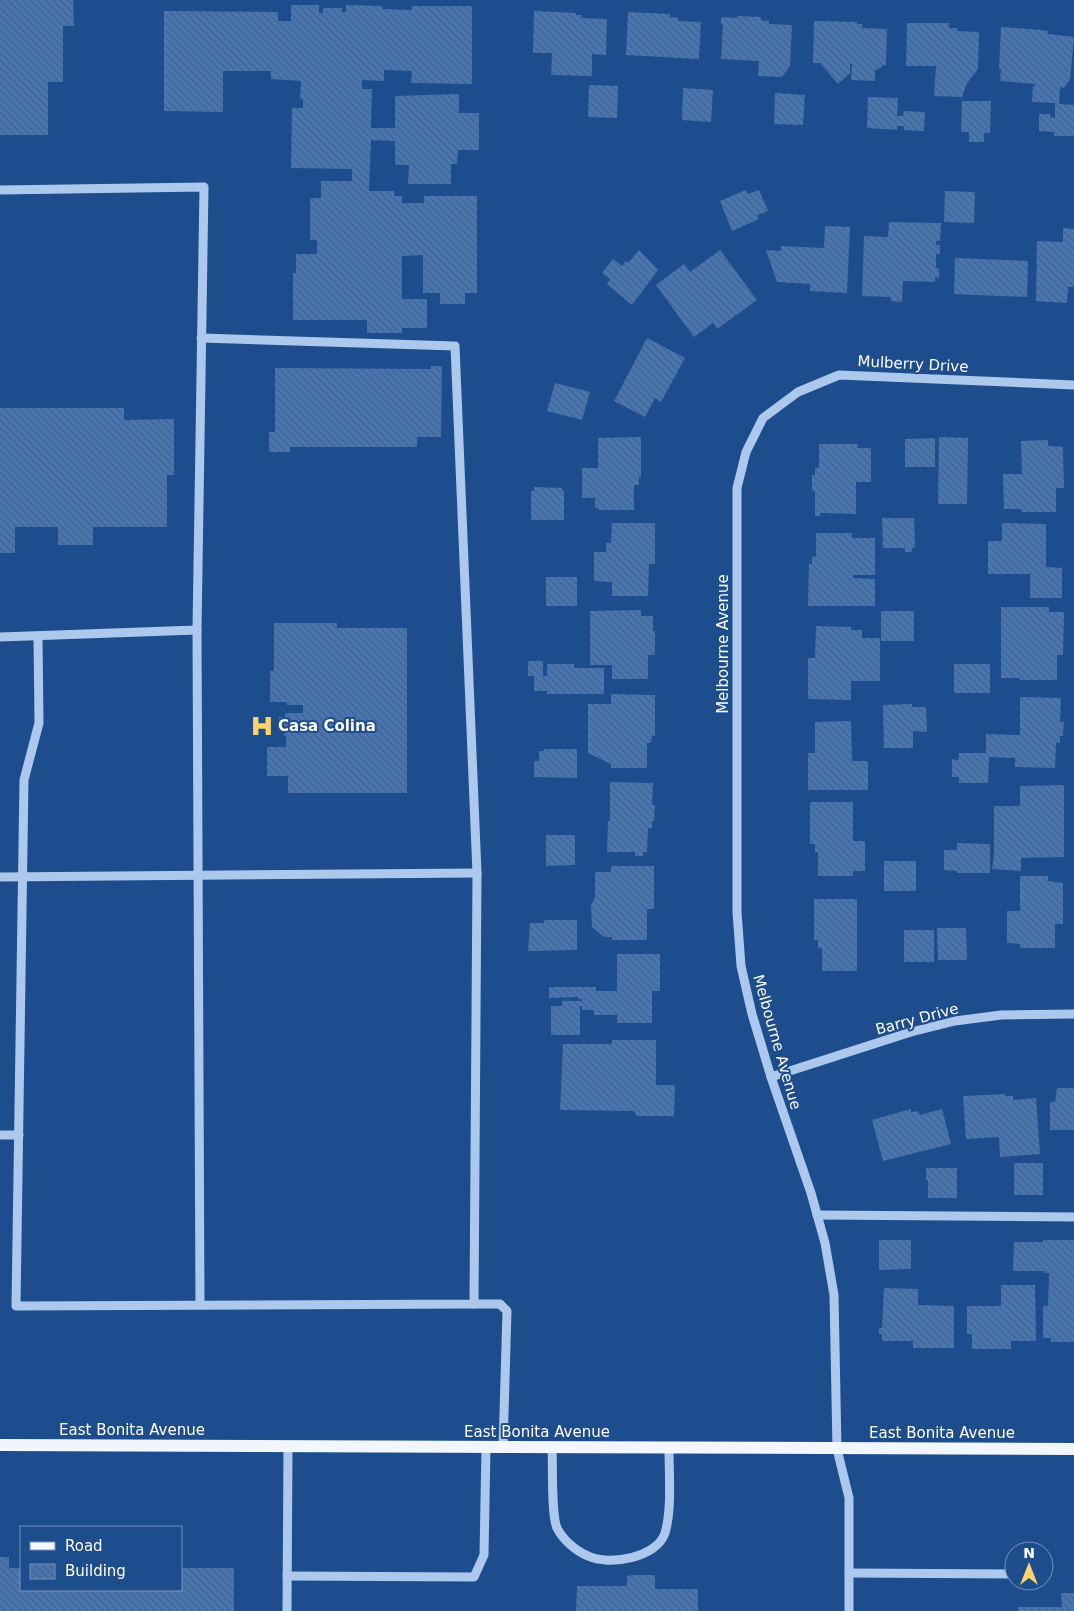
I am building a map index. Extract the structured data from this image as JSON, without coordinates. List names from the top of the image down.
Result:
{
  "streets": {
    "main road": ["East Bonita Avenue"],
    "street": ["Mulberry Drive", "Melbourne Avenue", "Barry Drive"]
  },
  "crossings": [
    ["Mulberry Drive", "Melbourne Avenue"],
    ["Melbourne Avenue", "Barry Drive"],
    ["Melbourne Avenue", "East Bonita Avenue"]
  ],
  "places": {
    "hospital": ["Casa Colina"]
  },
  "legend": ["Road", "Building"],
  "north": "top"
}
